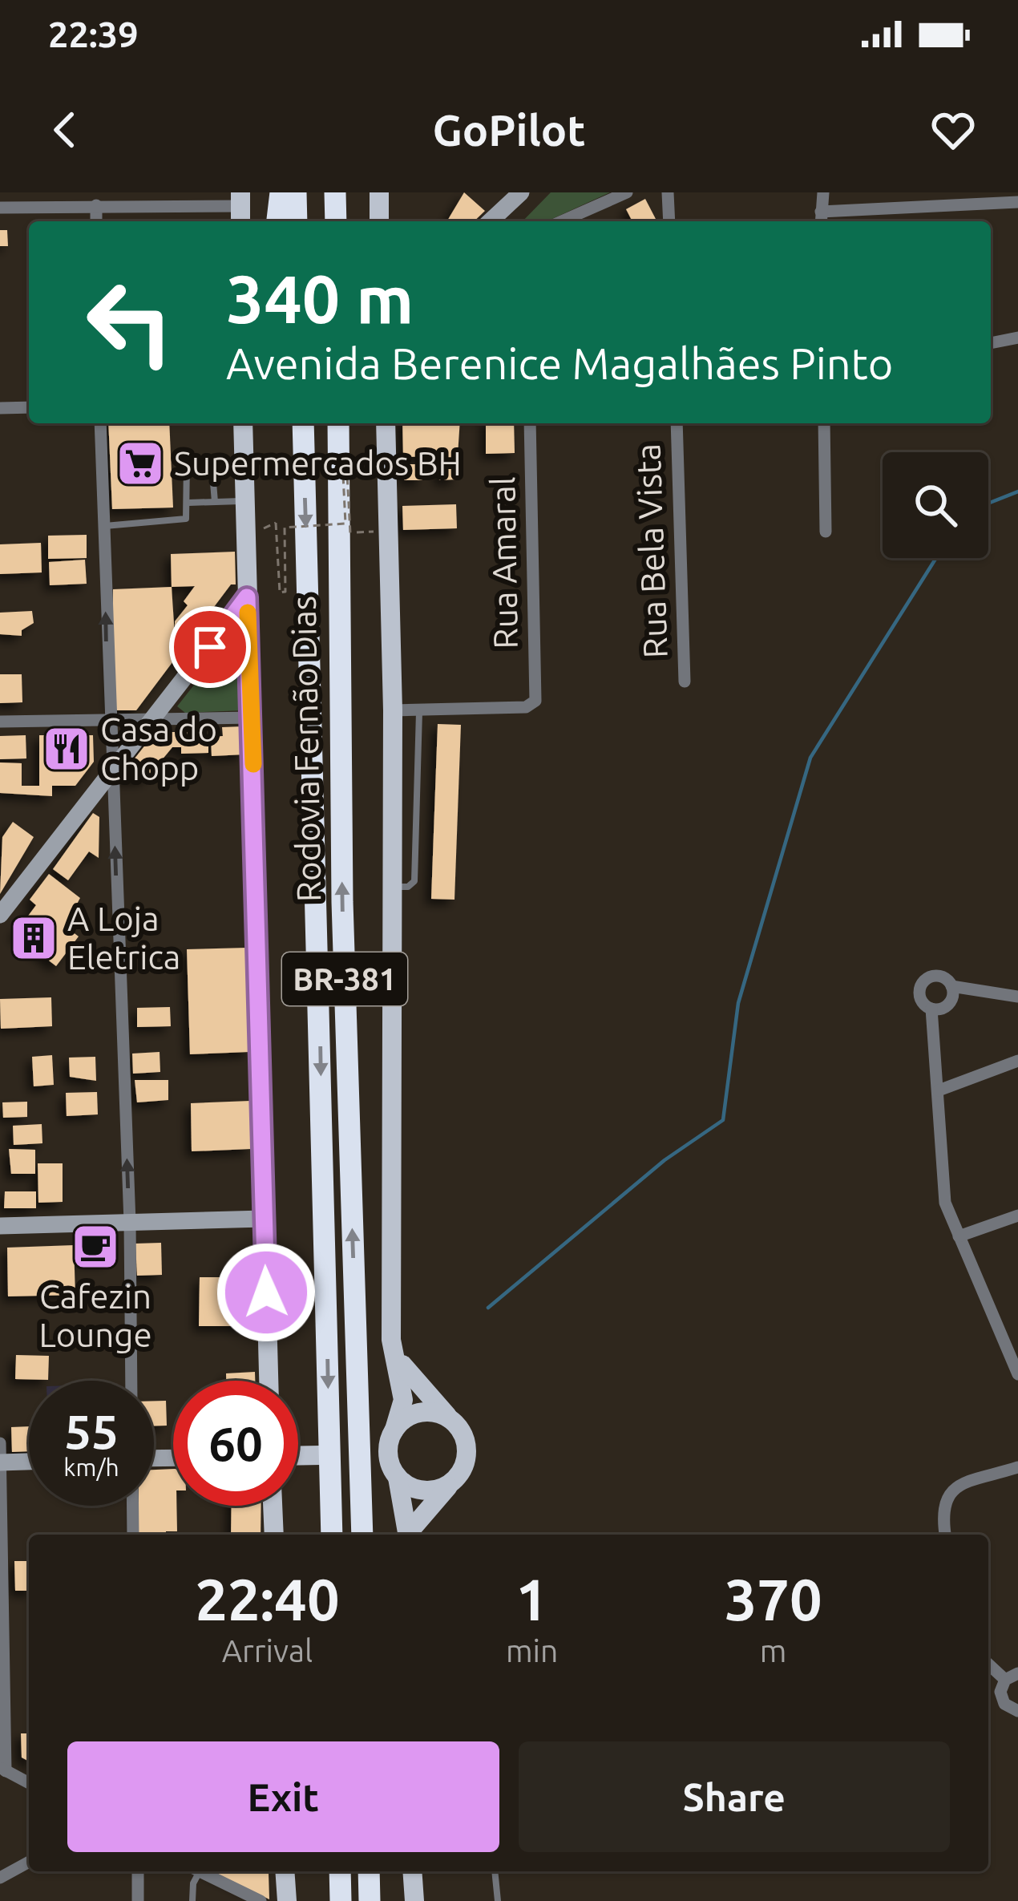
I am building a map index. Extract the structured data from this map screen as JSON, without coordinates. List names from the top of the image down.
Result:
{
  "streets": {
    "highway": ["Rodovia Fernão Dias", "BR-381"],
    "street": ["Rua Bela Vista", "Rua Amaral"]
  },
  "places": {
    "supermarket": ["Supermercados BH"],
    "restaurant": ["Casa do Chopp"],
    "building": ["A Loja Eletrica"],
    "cafe": ["Cafezin Lounge"]
  },
  "page": {
    "status": "22:39",
    "header": "GoPilot",
    "turn": ["340 m", "Avenida Berenice Magalhães Pinto"],
    "speed": "55 km/h",
    "limit": "60",
    "eta": [
      "22:40",
      "Arrival",
      "1",
      "min",
      "370",
      "m"
    ],
    "buttons": ["Exit", "Share"]
  }
}
